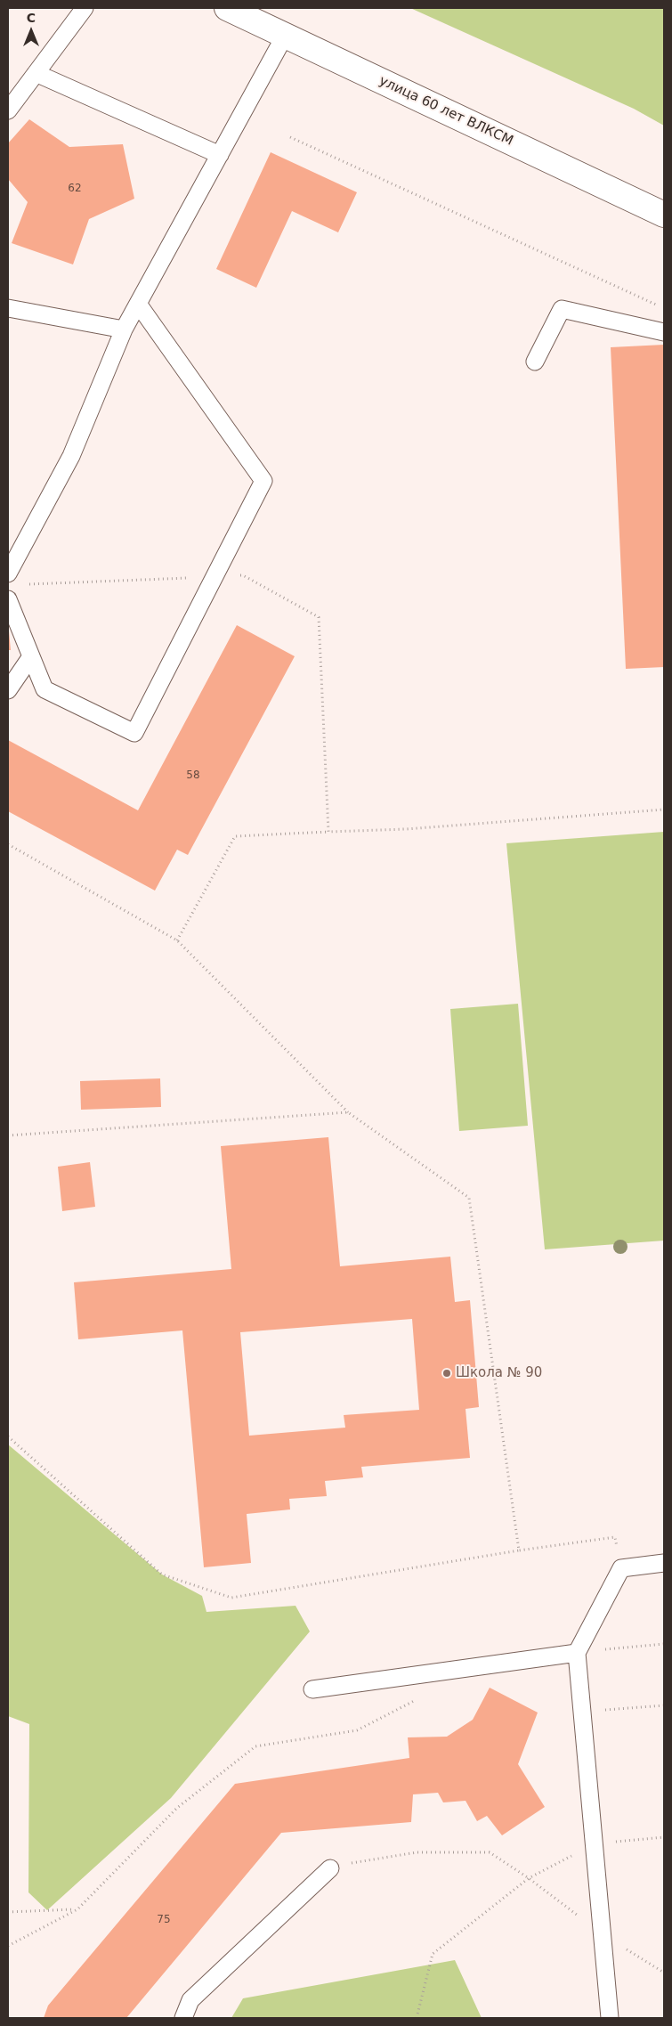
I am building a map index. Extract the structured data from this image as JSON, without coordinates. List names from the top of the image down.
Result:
{
  "streets": {
    "street": ["улица 60 лет ВЛКСМ"]
  },
  "places": ["Школа № 90"],
  "house_numbers": ["62", "58", "75"],
  "north": "top"
}
